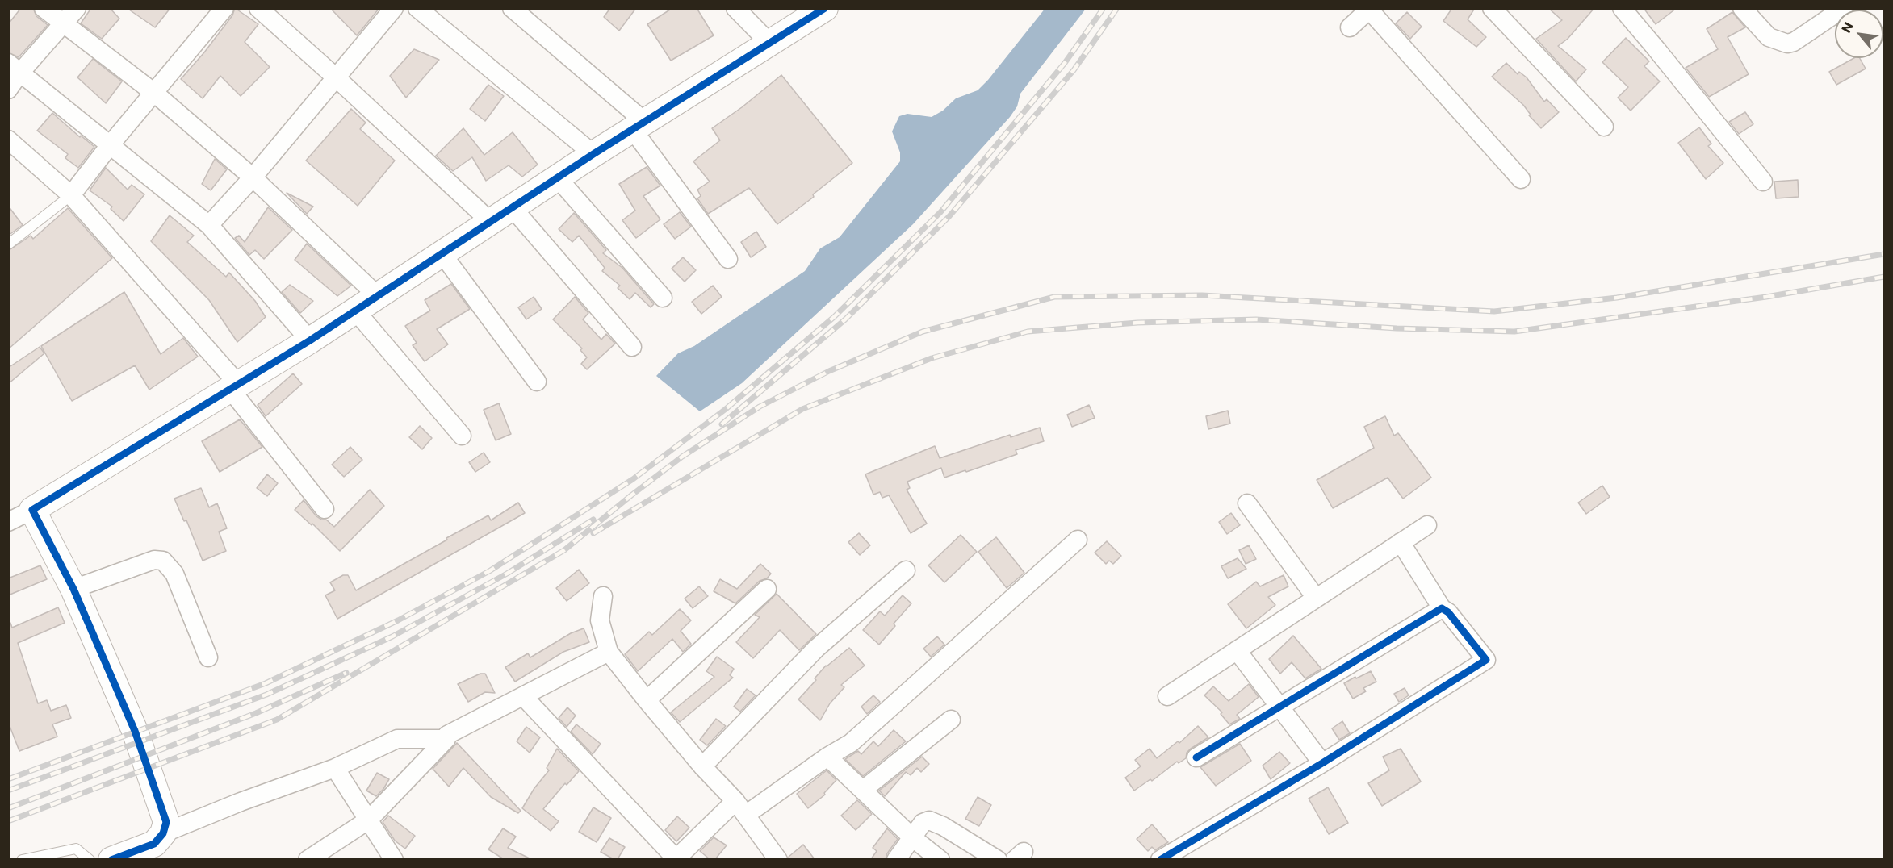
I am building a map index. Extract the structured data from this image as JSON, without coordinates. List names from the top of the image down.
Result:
{
  "north": "top left"
}
